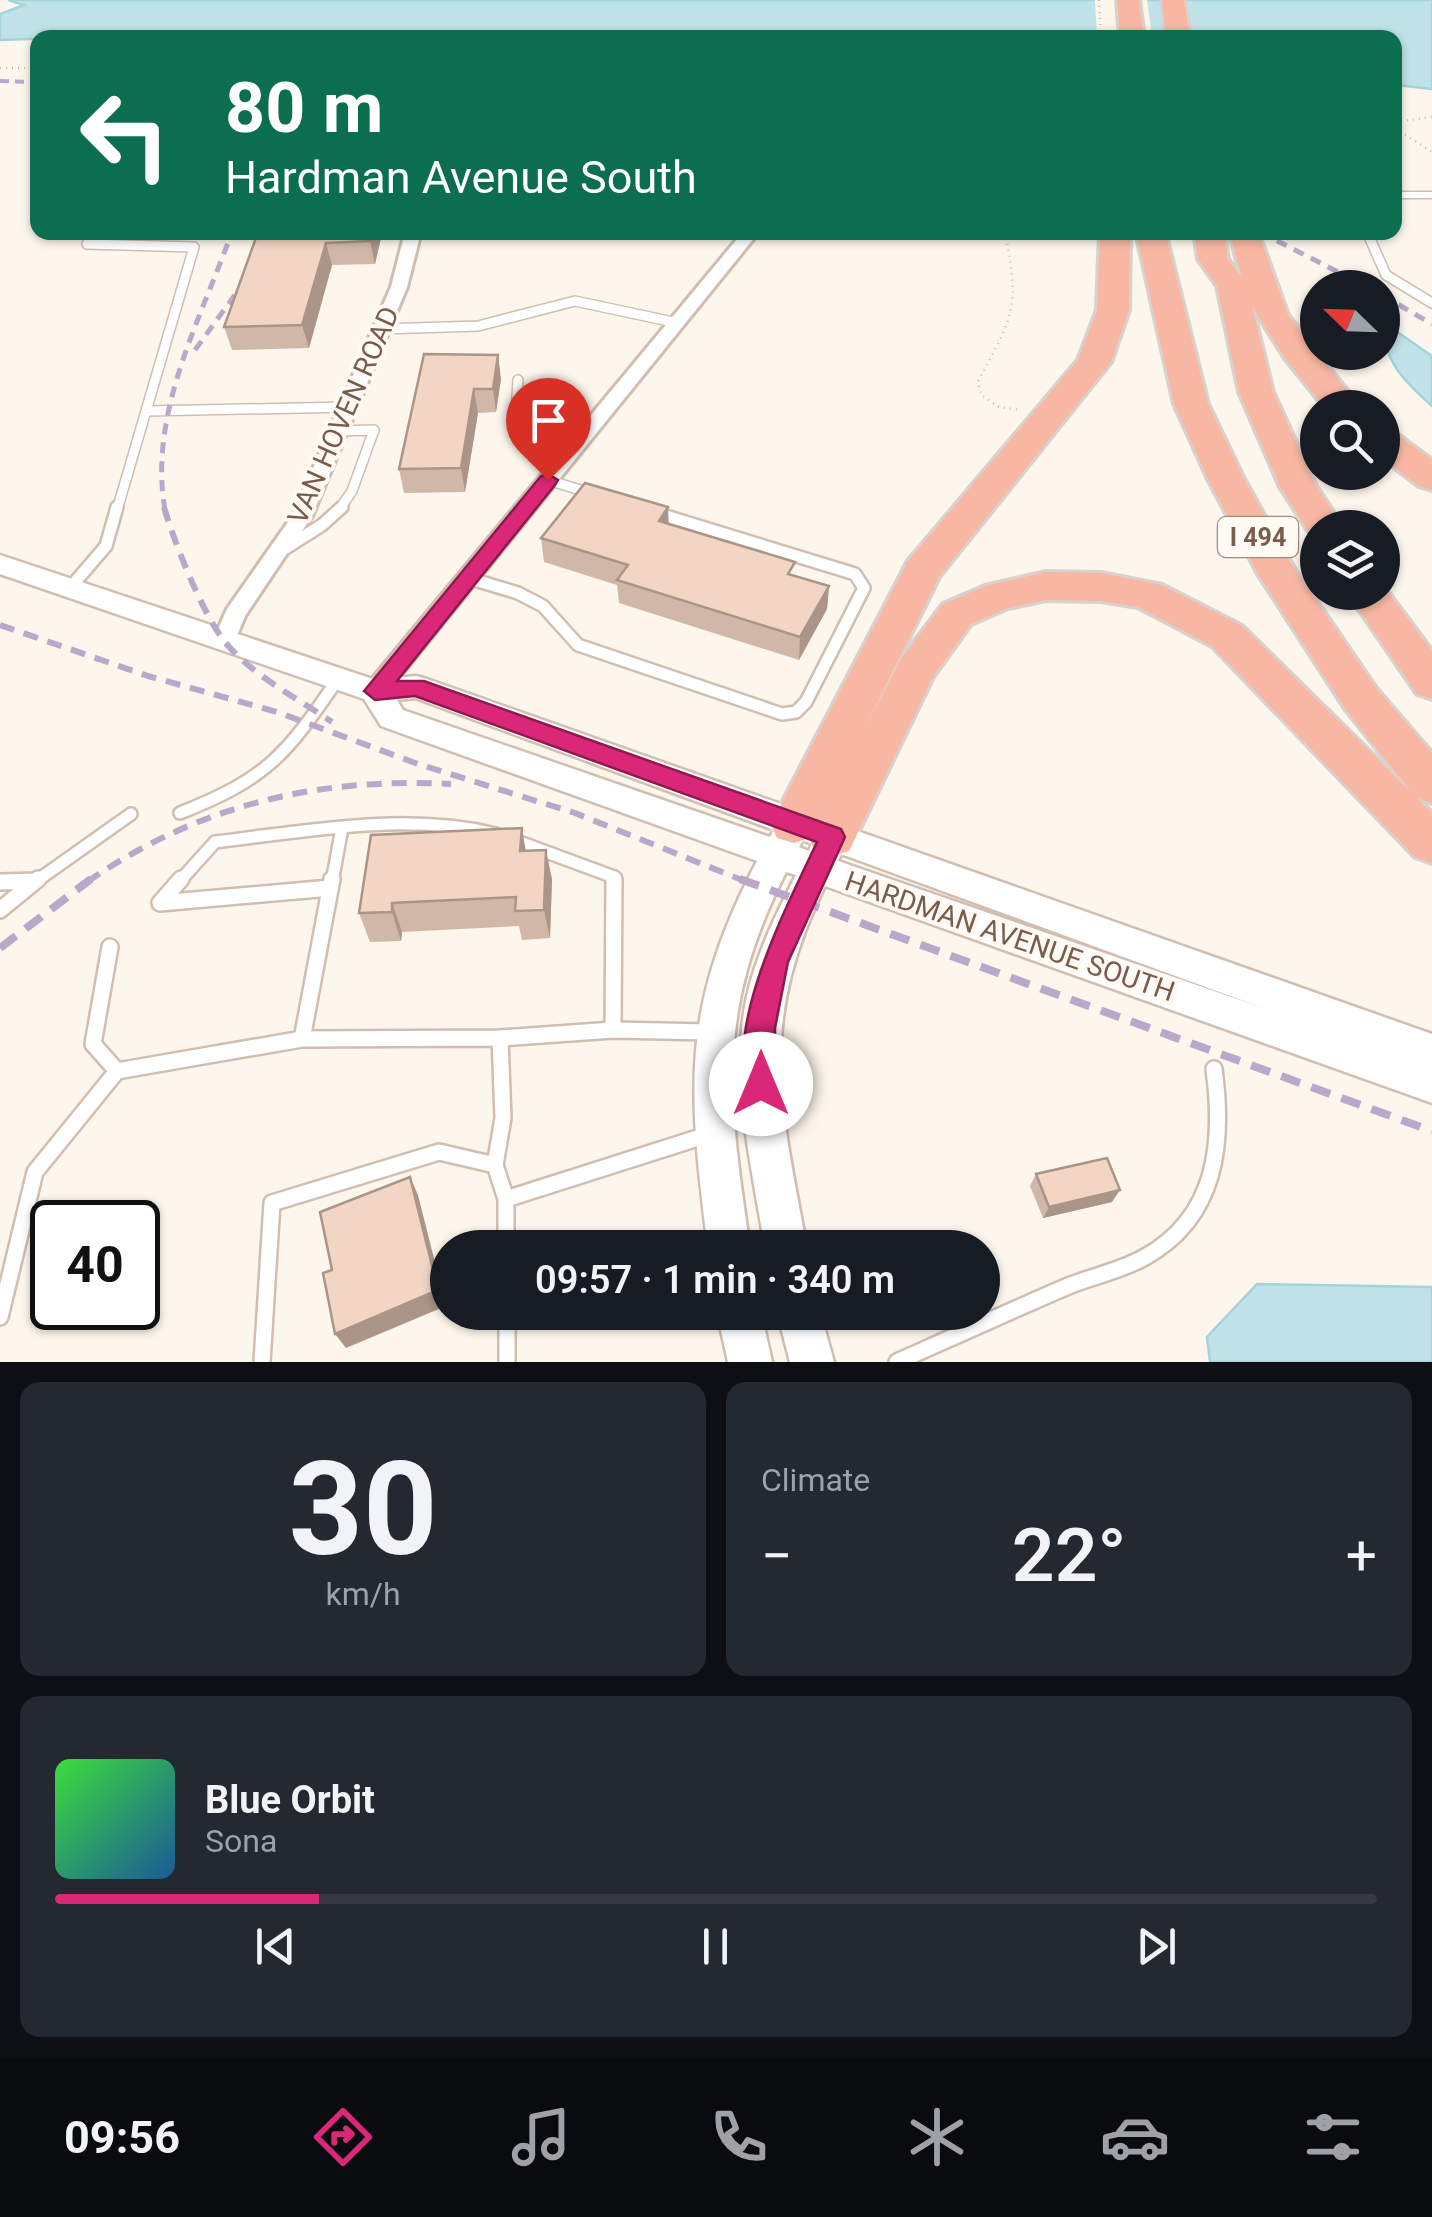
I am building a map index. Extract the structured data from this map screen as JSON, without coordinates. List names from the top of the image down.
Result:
{
  "streets": {
    "highway": ["I 494"],
    "street": ["VAN HOVEN ROAD", "HARDMAN AVENUE SOUTH"]
  },
  "crossings": [
    ["VAN HOVEN ROAD", "HARDMAN AVENUE SOUTH"]
  ],
  "north": "top left",
  "page": {
    "turn": ["80 m", "Hardman Avenue South"],
    "limit": "40",
    "trip": "09:57 · 1 min · 340 m",
    "tile": [
      ["30", "km/h"],
      "Climate"
    ],
    "heat": ["−", "22°", "+"],
    "song": ["Blue Orbit", "Sona"],
    "tabs": "09:56"
  }
}
